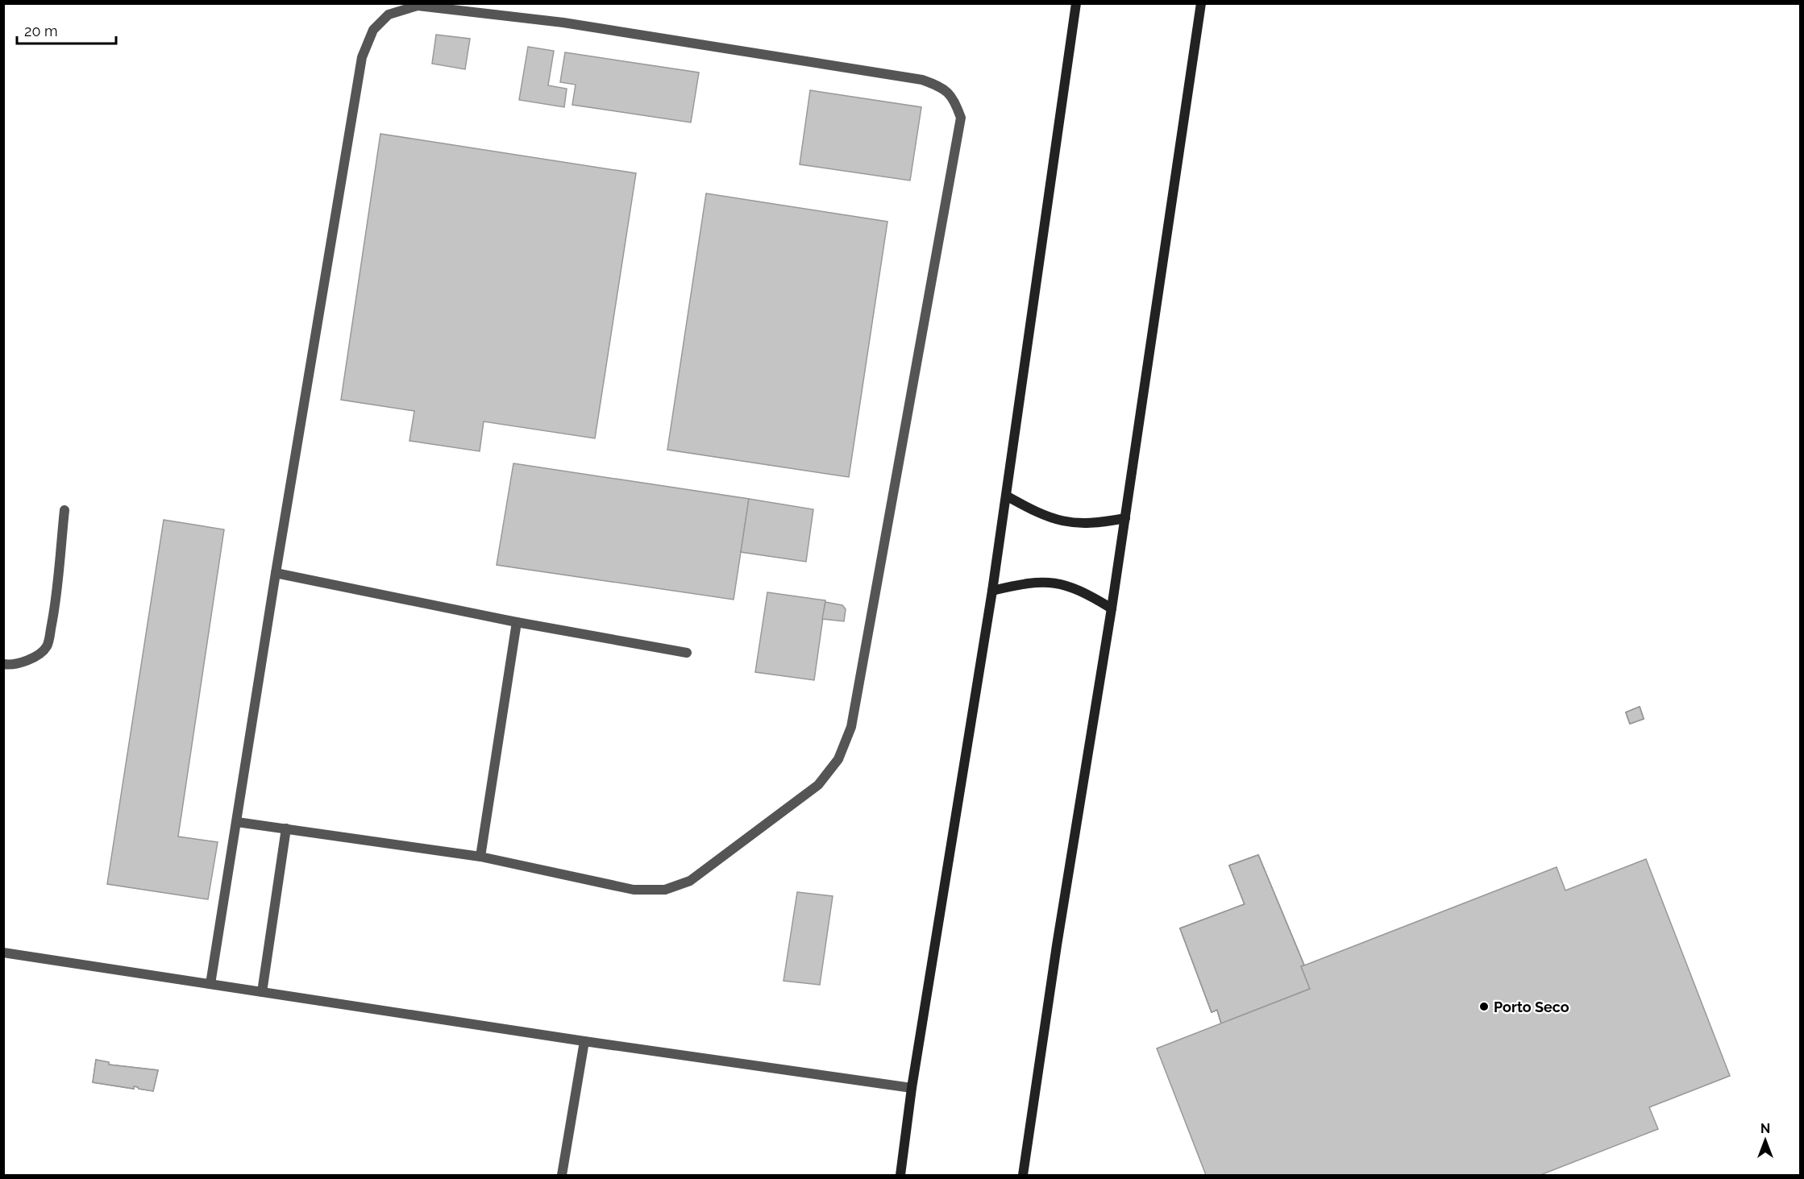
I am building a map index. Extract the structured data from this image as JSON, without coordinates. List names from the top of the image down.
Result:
{
  "places": ["Porto Seco"],
  "scale_bar": "20 m",
  "north": "top"
}
